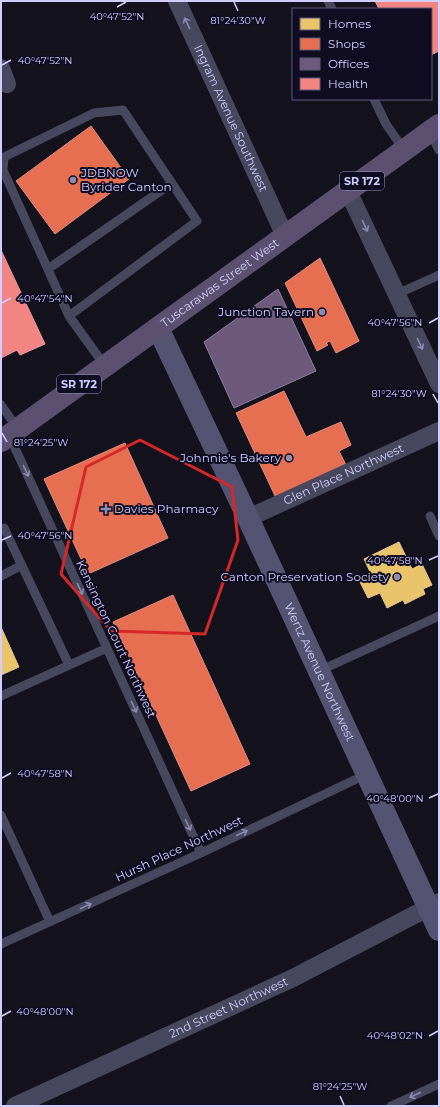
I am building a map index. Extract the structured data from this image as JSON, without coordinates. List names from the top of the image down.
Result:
{
  "streets": {
    "main road": ["SR 172", "Tuscarawas Street West", "Wertz Avenue Northwest"],
    "street": ["Ingram Avenue Southwest", "Glen Place Northwest", "2nd Street Northwest"],
    "lane": ["Kensington Court Northwest", "Hursh Place Northwest"]
  },
  "crossings": [
    ["Ingram Avenue Southwest", "Tuscarawas Street West"],
    ["Tuscarawas Street West", "Kensington Court Northwest"],
    ["Tuscarawas Street West", "Wertz Avenue Northwest"],
    ["Glen Place Northwest", "Wertz Avenue Northwest"],
    ["Kensington Court Northwest", "Hursh Place Northwest"],
    ["Wertz Avenue Northwest", "Hursh Place Northwest"],
    ["Wertz Avenue Northwest", "2nd Street Northwest"]
  ],
  "one_way": ["Ingram Avenue Southwest", "Hursh Place Northwest"],
  "places": {
    "other": [
      "JDBNOW Byrider Canton",
      "Junction Tavern",
      "Johnnie's Bakery",
      "Canton Preservation Society"
    ],
    "health": ["Davies Pharmacy"]
  },
  "legend": [
    "Homes",
    "Shops",
    "Offices",
    "Health"
  ],
  "coordinates": [
    "40°47'52\"N",
    "81°24'30\"W",
    "40°47'54\"N",
    "40°47'56\"N",
    "81°24'25\"W",
    "40°47'58\"N",
    "40°48'00\"N",
    "40°48'02\"N"
  ]
}
